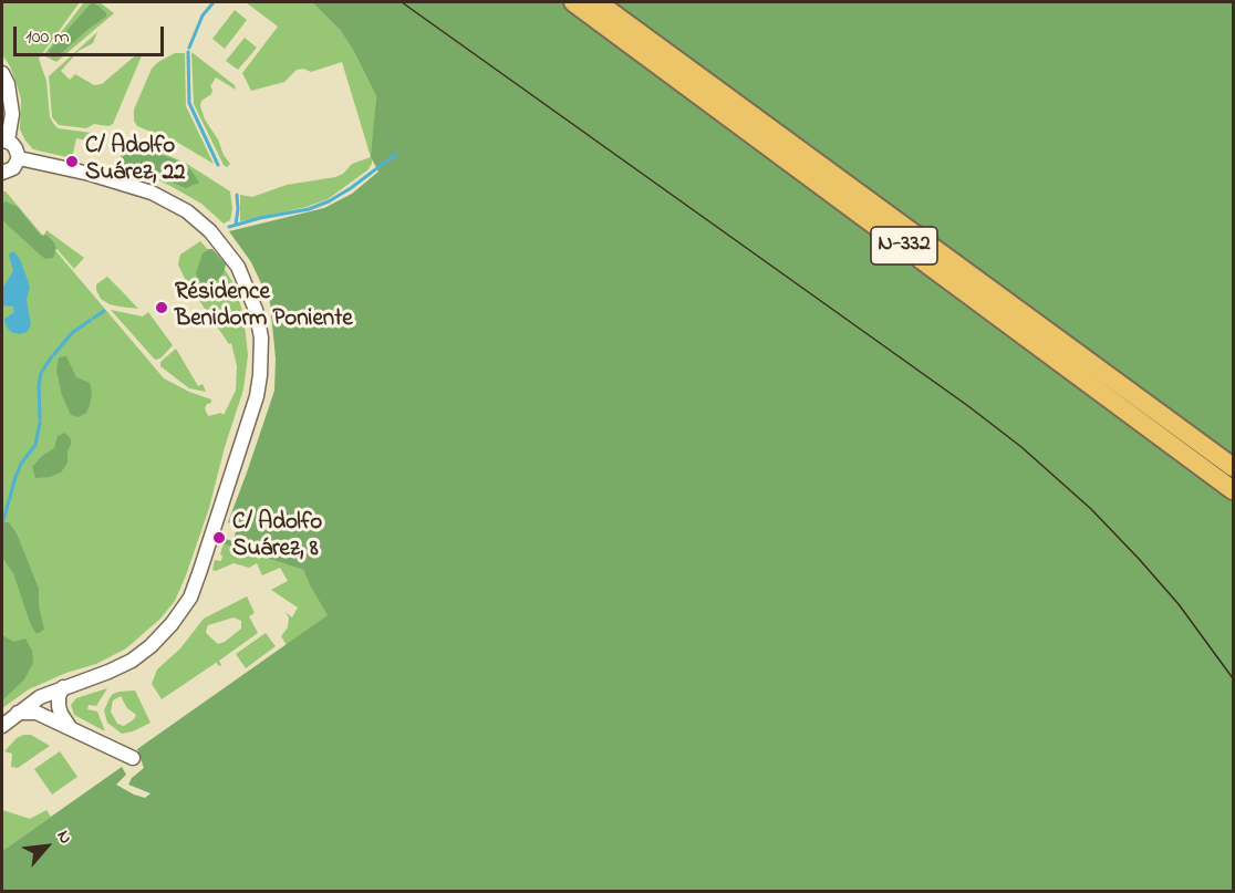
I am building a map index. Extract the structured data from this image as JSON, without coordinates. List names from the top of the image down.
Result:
{
  "streets": {
    "highway": ["N-332"]
  },
  "places": ["C/ Adolfo Suárez, 22", "Résidence Benidorm Poniente", "C/ Adolfo Suárez, 8"],
  "scale_bar": "100 m",
  "north": "top right"
}
